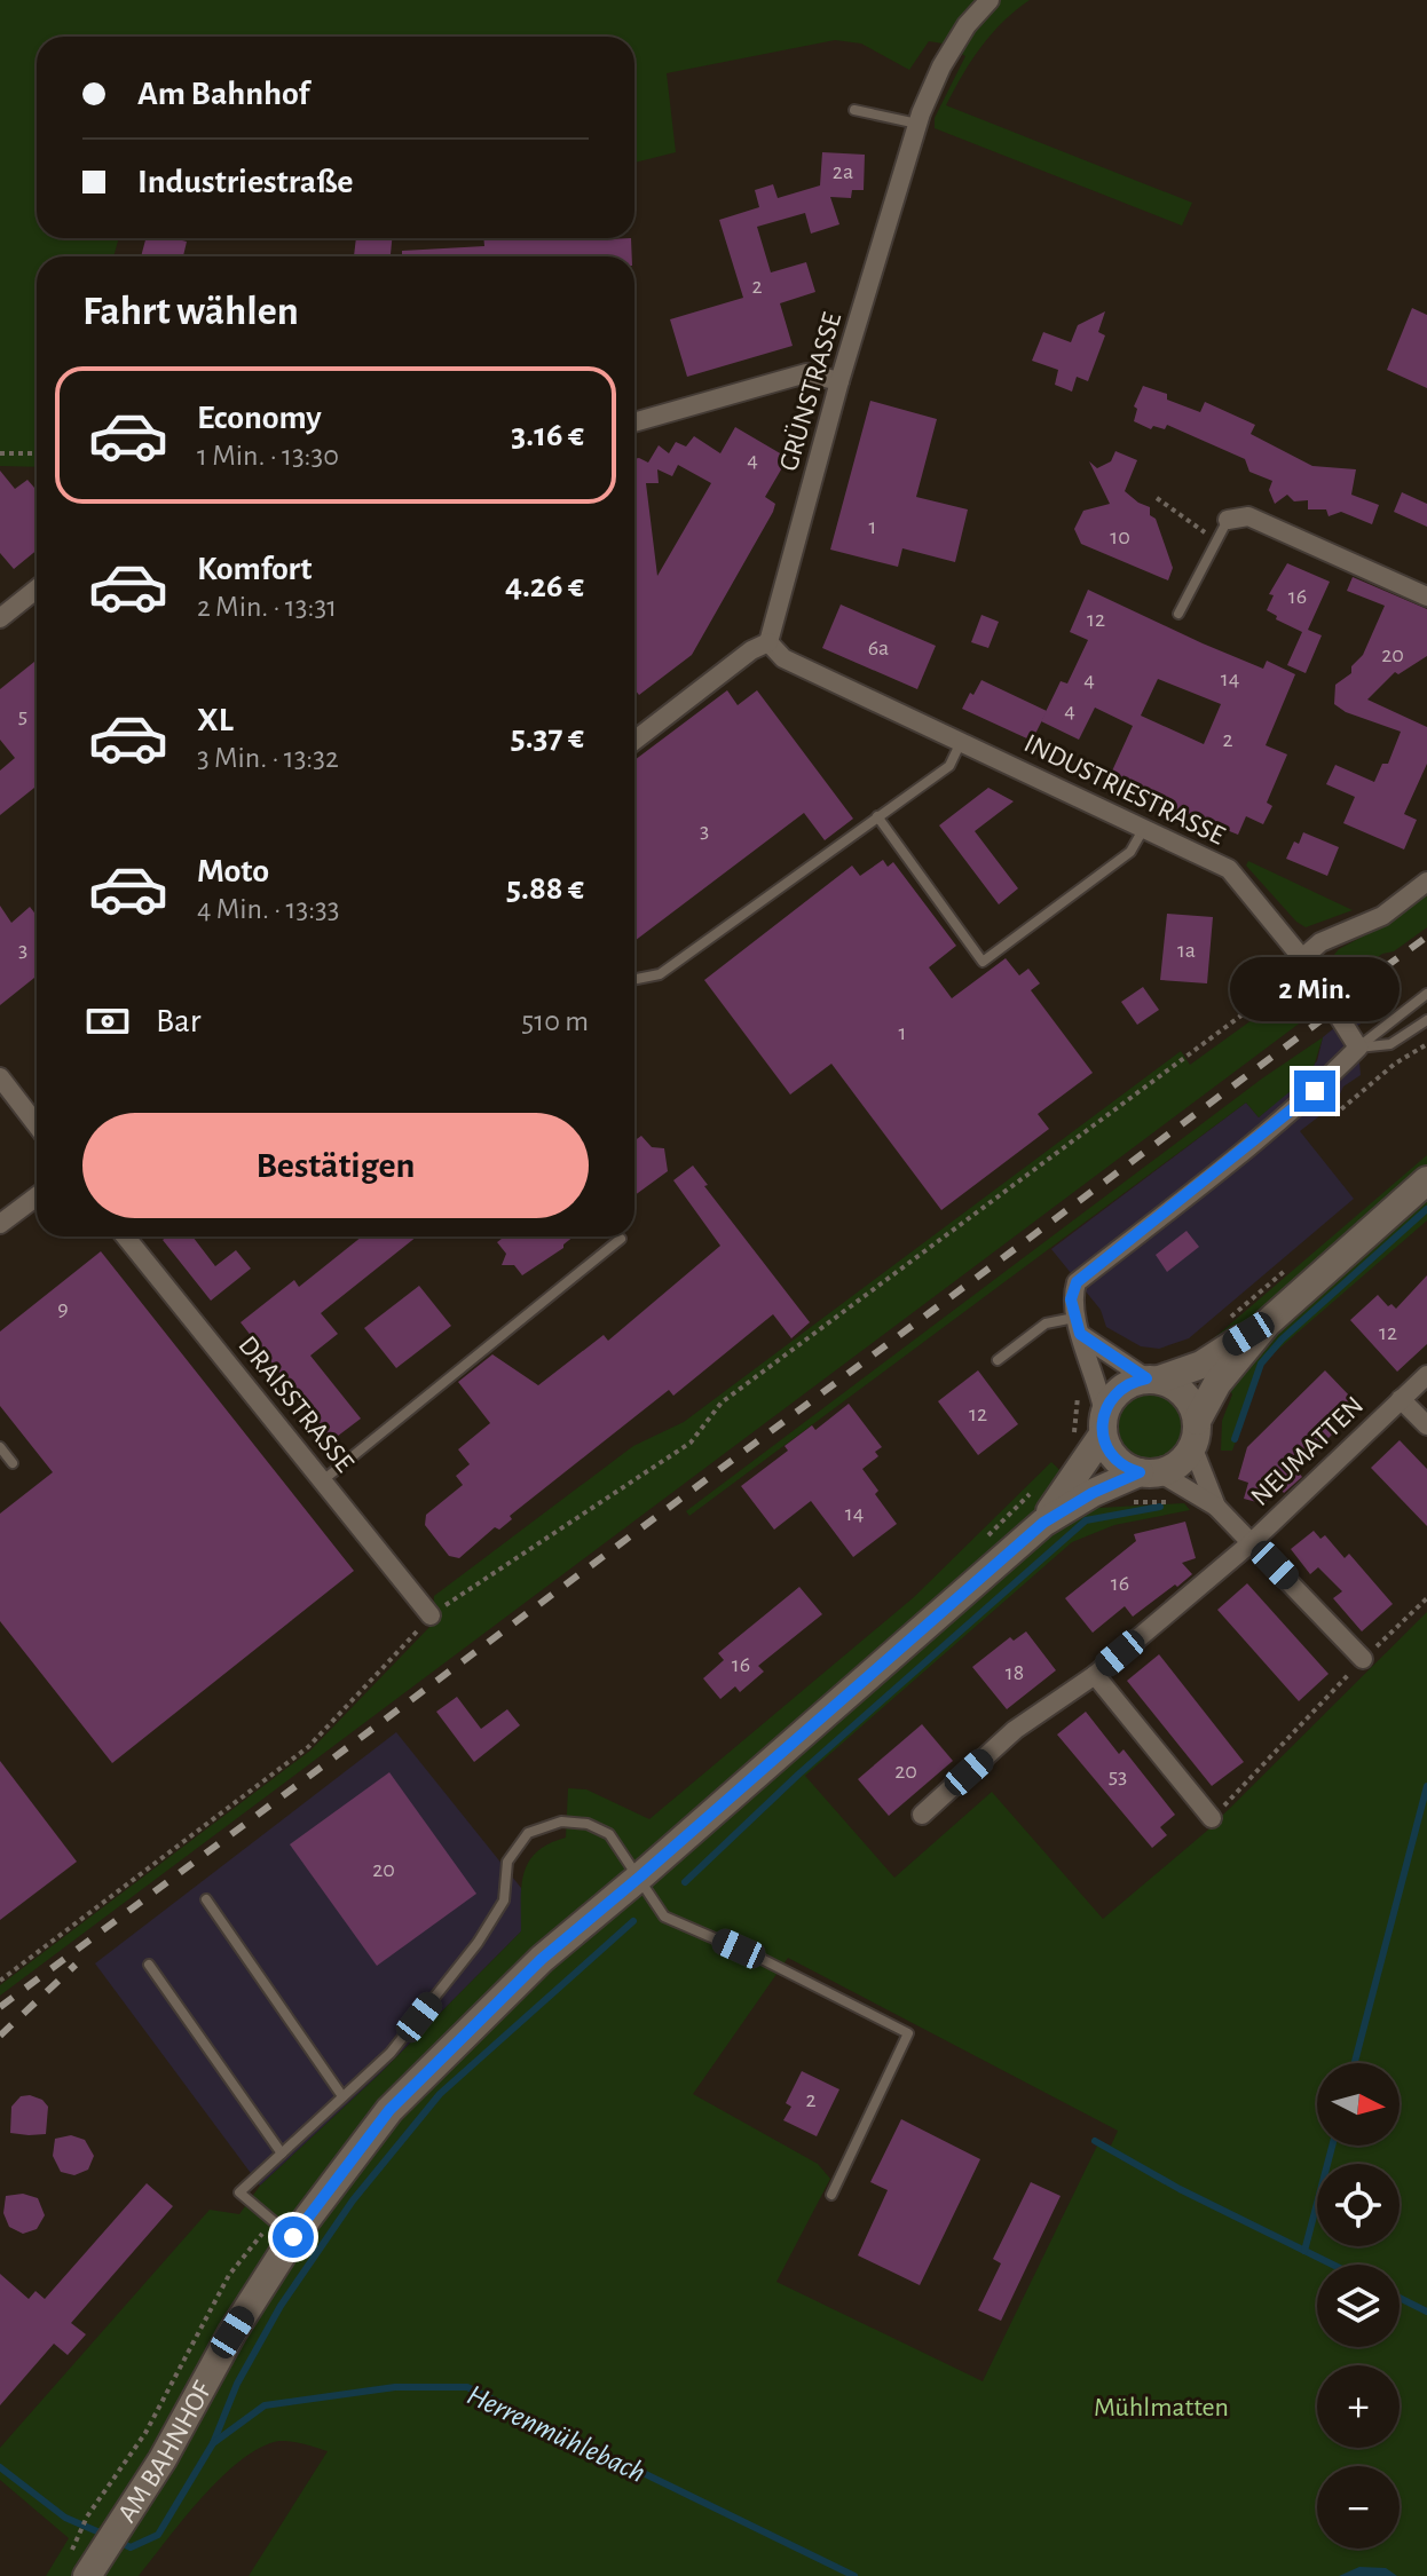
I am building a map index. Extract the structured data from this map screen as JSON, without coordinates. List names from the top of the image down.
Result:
{
  "streets": {
    "main road": ["AM BAHNHOF"],
    "street": [
      "GRÜNSTRASSE",
      "INDUSTRIESTRASSE",
      "DRAISSTRASSE",
      "NEUMATTEN"
    ]
  },
  "crossings": [
    ["GRÜNSTRASSE", "INDUSTRIESTRASSE"],
    ["NEUMATTEN", "AM BAHNHOF"]
  ],
  "water": ["Herrenmühlebach"],
  "parks": ["Mühlmatten"],
  "house_numbers": [
    "2a",
    "2",
    "4",
    "1",
    "10",
    "16",
    "12",
    "6a",
    "20",
    "14",
    "4",
    "4",
    "5",
    "2",
    "3",
    "3",
    "1a",
    "1",
    "9",
    "12",
    "12",
    "14",
    "16",
    "16",
    "18",
    "20",
    "53",
    "20",
    "2"
  ],
  "north": "right",
  "page": {
    "banner": ["Am Bahnhof", "Industriestraße"],
    "heading": "Fahrt wählen",
    "list": [
      {
        "name": "Economy",
        "note": "1 Min. · 13:30",
        "value": "3.16 €"
      },
      {
        "name": "Komfort",
        "note": "2 Min. · 13:31",
        "value": "4.26 €"
      },
      {
        "name": "XL",
        "note": "3 Min. · 13:32",
        "value": "5.37 €"
      },
      {
        "name": "Moto",
        "note": "4 Min. · 13:33",
        "value": "5.88 €"
      }
    ],
    "bubble": "2 Min.",
    "pay": ["Bar", "510 m"],
    "buttons": "Bestätigen",
    "map_buttons": ["+", "−"]
  }
}
